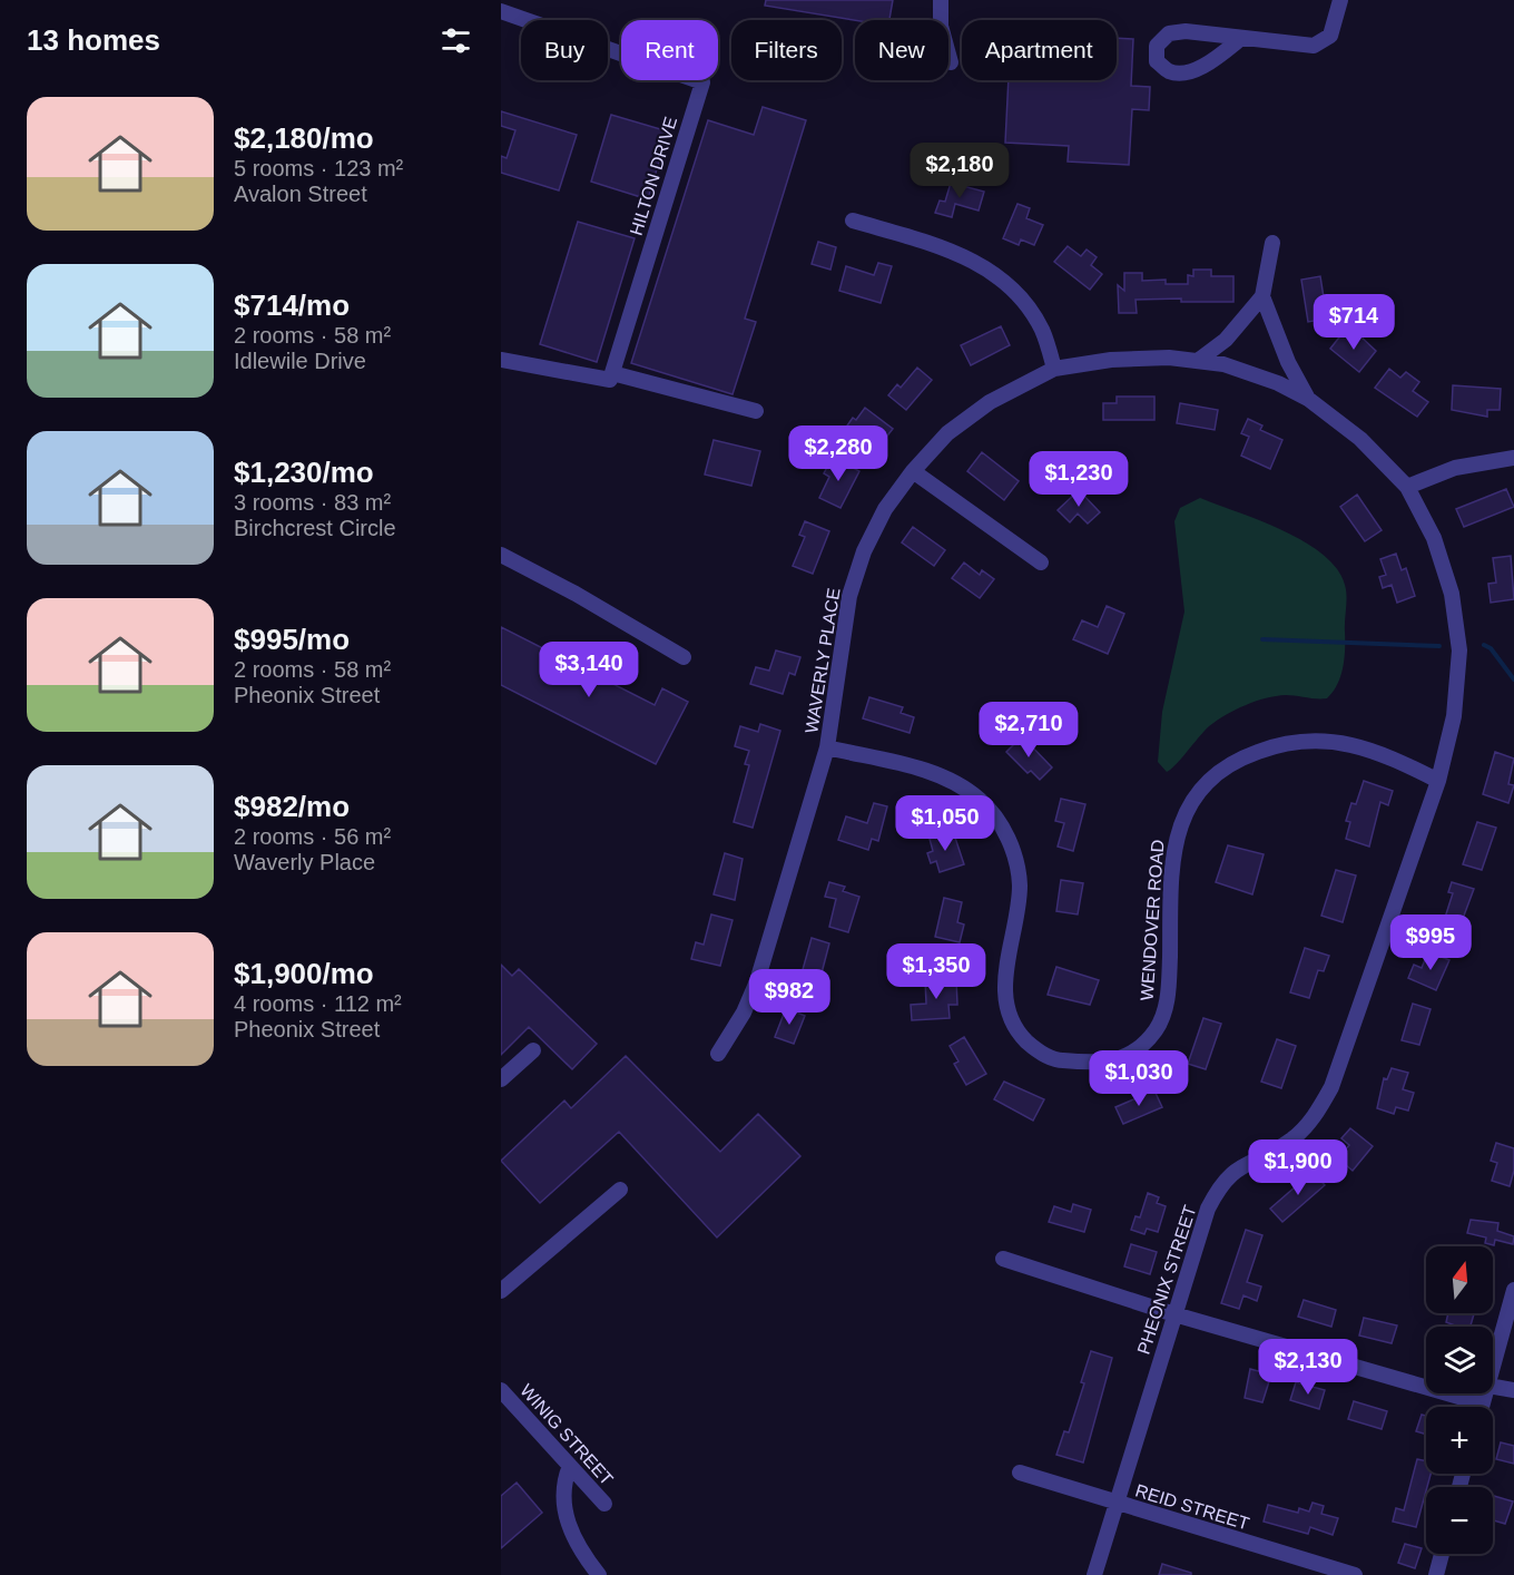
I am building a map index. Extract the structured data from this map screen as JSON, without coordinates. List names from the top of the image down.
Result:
{
  "streets": {
    "street": [
      "HILTON DRIVE",
      "WAVERLY PLACE",
      "WENDOVER ROAD",
      "PHEONIX STREET",
      "WINIG STREET",
      "REID STREET"
    ]
  },
  "crossings": [
    ["WAVERLY PLACE", "WENDOVER ROAD"],
    ["WAVERLY PLACE", "PHEONIX STREET"],
    ["WENDOVER ROAD", "PHEONIX STREET"],
    ["PHEONIX STREET", "REID STREET"]
  ],
  "north": "top",
  "page": {
    "heading": "13 homes",
    "chip": [
      "Buy",
      "Rent",
      "Filters",
      "New",
      "Apartment"
    ],
    "list": [
      {
        "name": "$2,180/mo",
        "note": "5 rooms · 123 m² · Avalon Street"
      },
      {
        "name": "$714/mo",
        "note": "2 rooms · 58 m² · Idlewile Drive"
      },
      {
        "name": "$1,230/mo",
        "note": "3 rooms · 83 m² · Birchcrest Circle"
      },
      {
        "name": "$995/mo",
        "note": "2 rooms · 58 m² · Pheonix Street"
      },
      {
        "name": "$982/mo",
        "note": "2 rooms · 56 m² · Waverly Place"
      },
      {
        "name": "$1,900/mo",
        "note": "4 rooms · 112 m² · Pheonix Street"
      }
    ],
    "price": [
      "$2,180",
      "$714",
      "$2,280",
      "$1,230",
      "$3,140",
      "$2,710",
      "$1,050",
      "$995",
      "$1,350",
      "$982",
      "$1,030",
      "$1,900",
      "$2,130"
    ],
    "map_buttons": ["+", "−"]
  }
}
